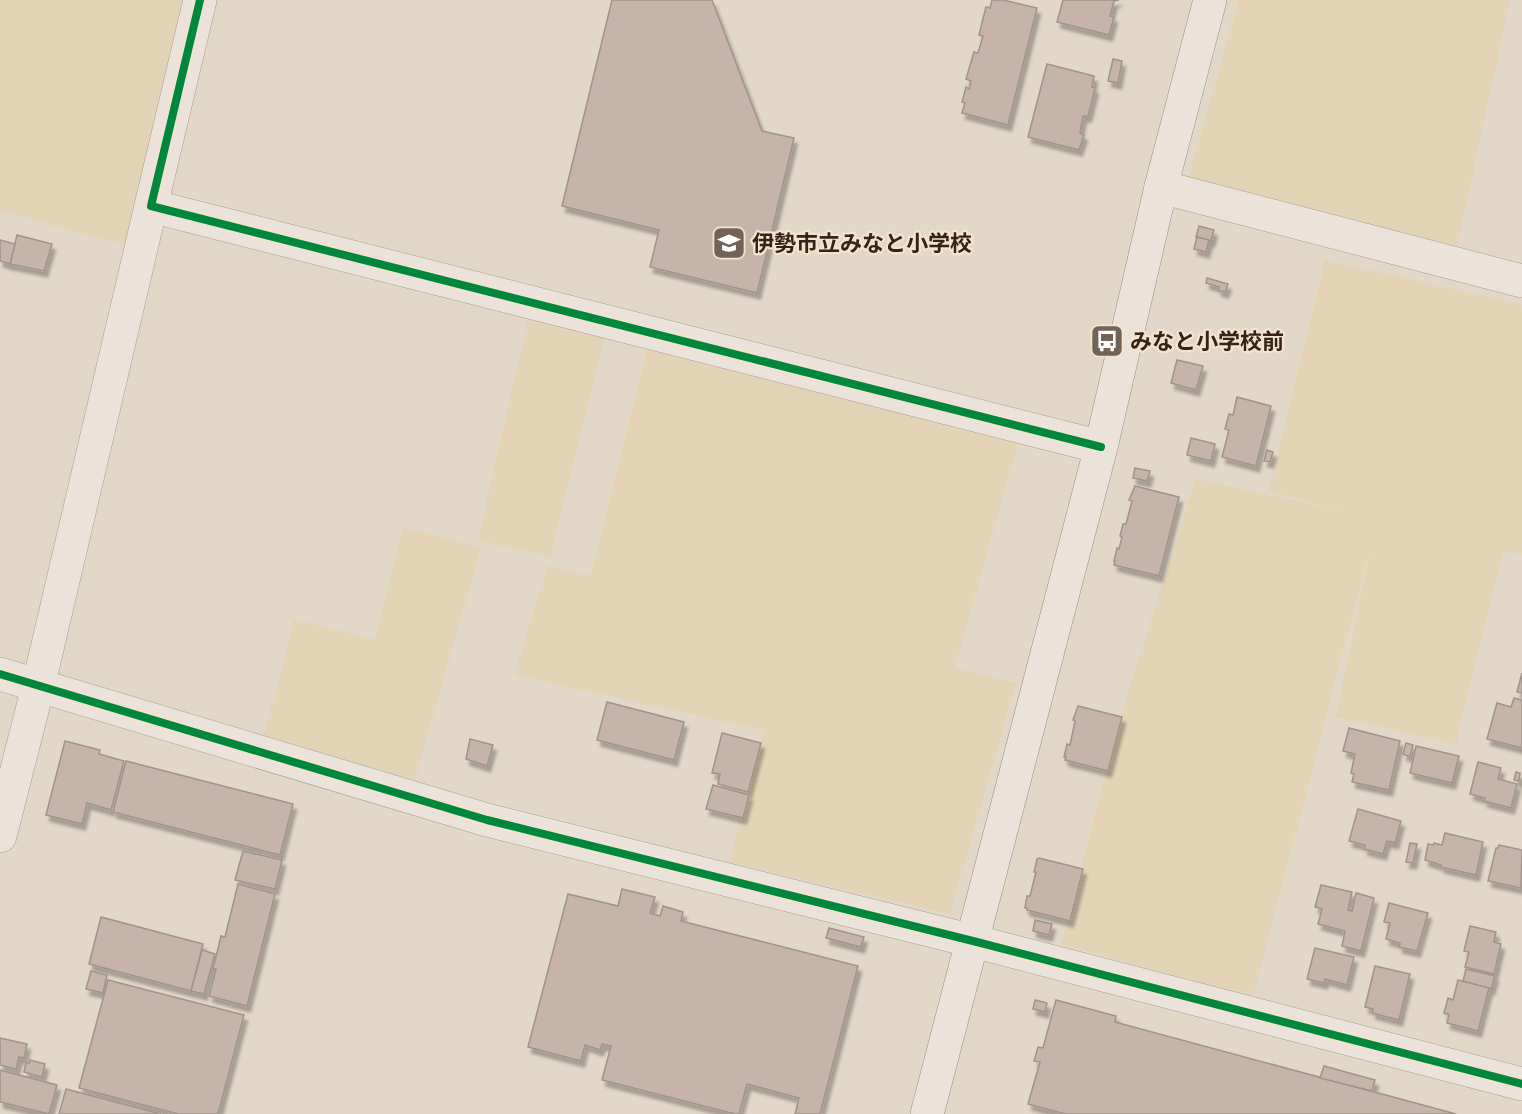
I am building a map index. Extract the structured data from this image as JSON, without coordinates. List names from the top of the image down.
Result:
{
  "places": {
    "school or university": ["伊勢市立みなと小学校"],
    "bus stop": ["みなと小学校前"]
  }
}
